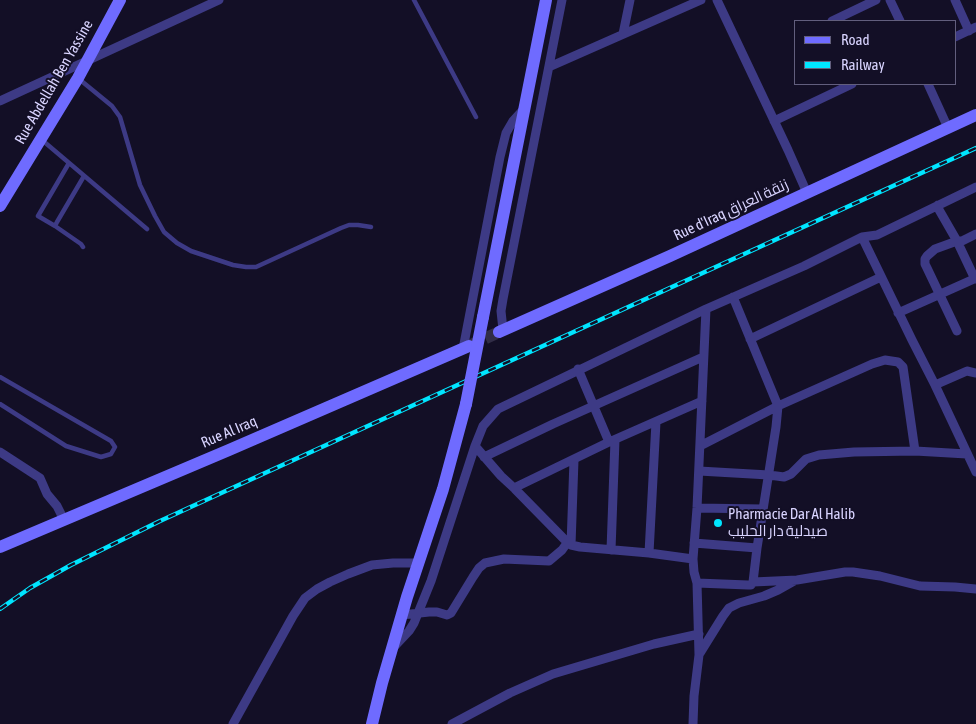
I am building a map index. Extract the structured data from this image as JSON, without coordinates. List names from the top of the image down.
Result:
{
  "streets": {
    "street": ["Rue Abdellah Ben Yassine", "Rue d'Iraq زنقة العراق", "Rue Al Iraq"]
  },
  "places": ["Pharmacie Dar Al Halib صيدلية دار الحليب"],
  "legend": ["Road", "Railway"]
}
